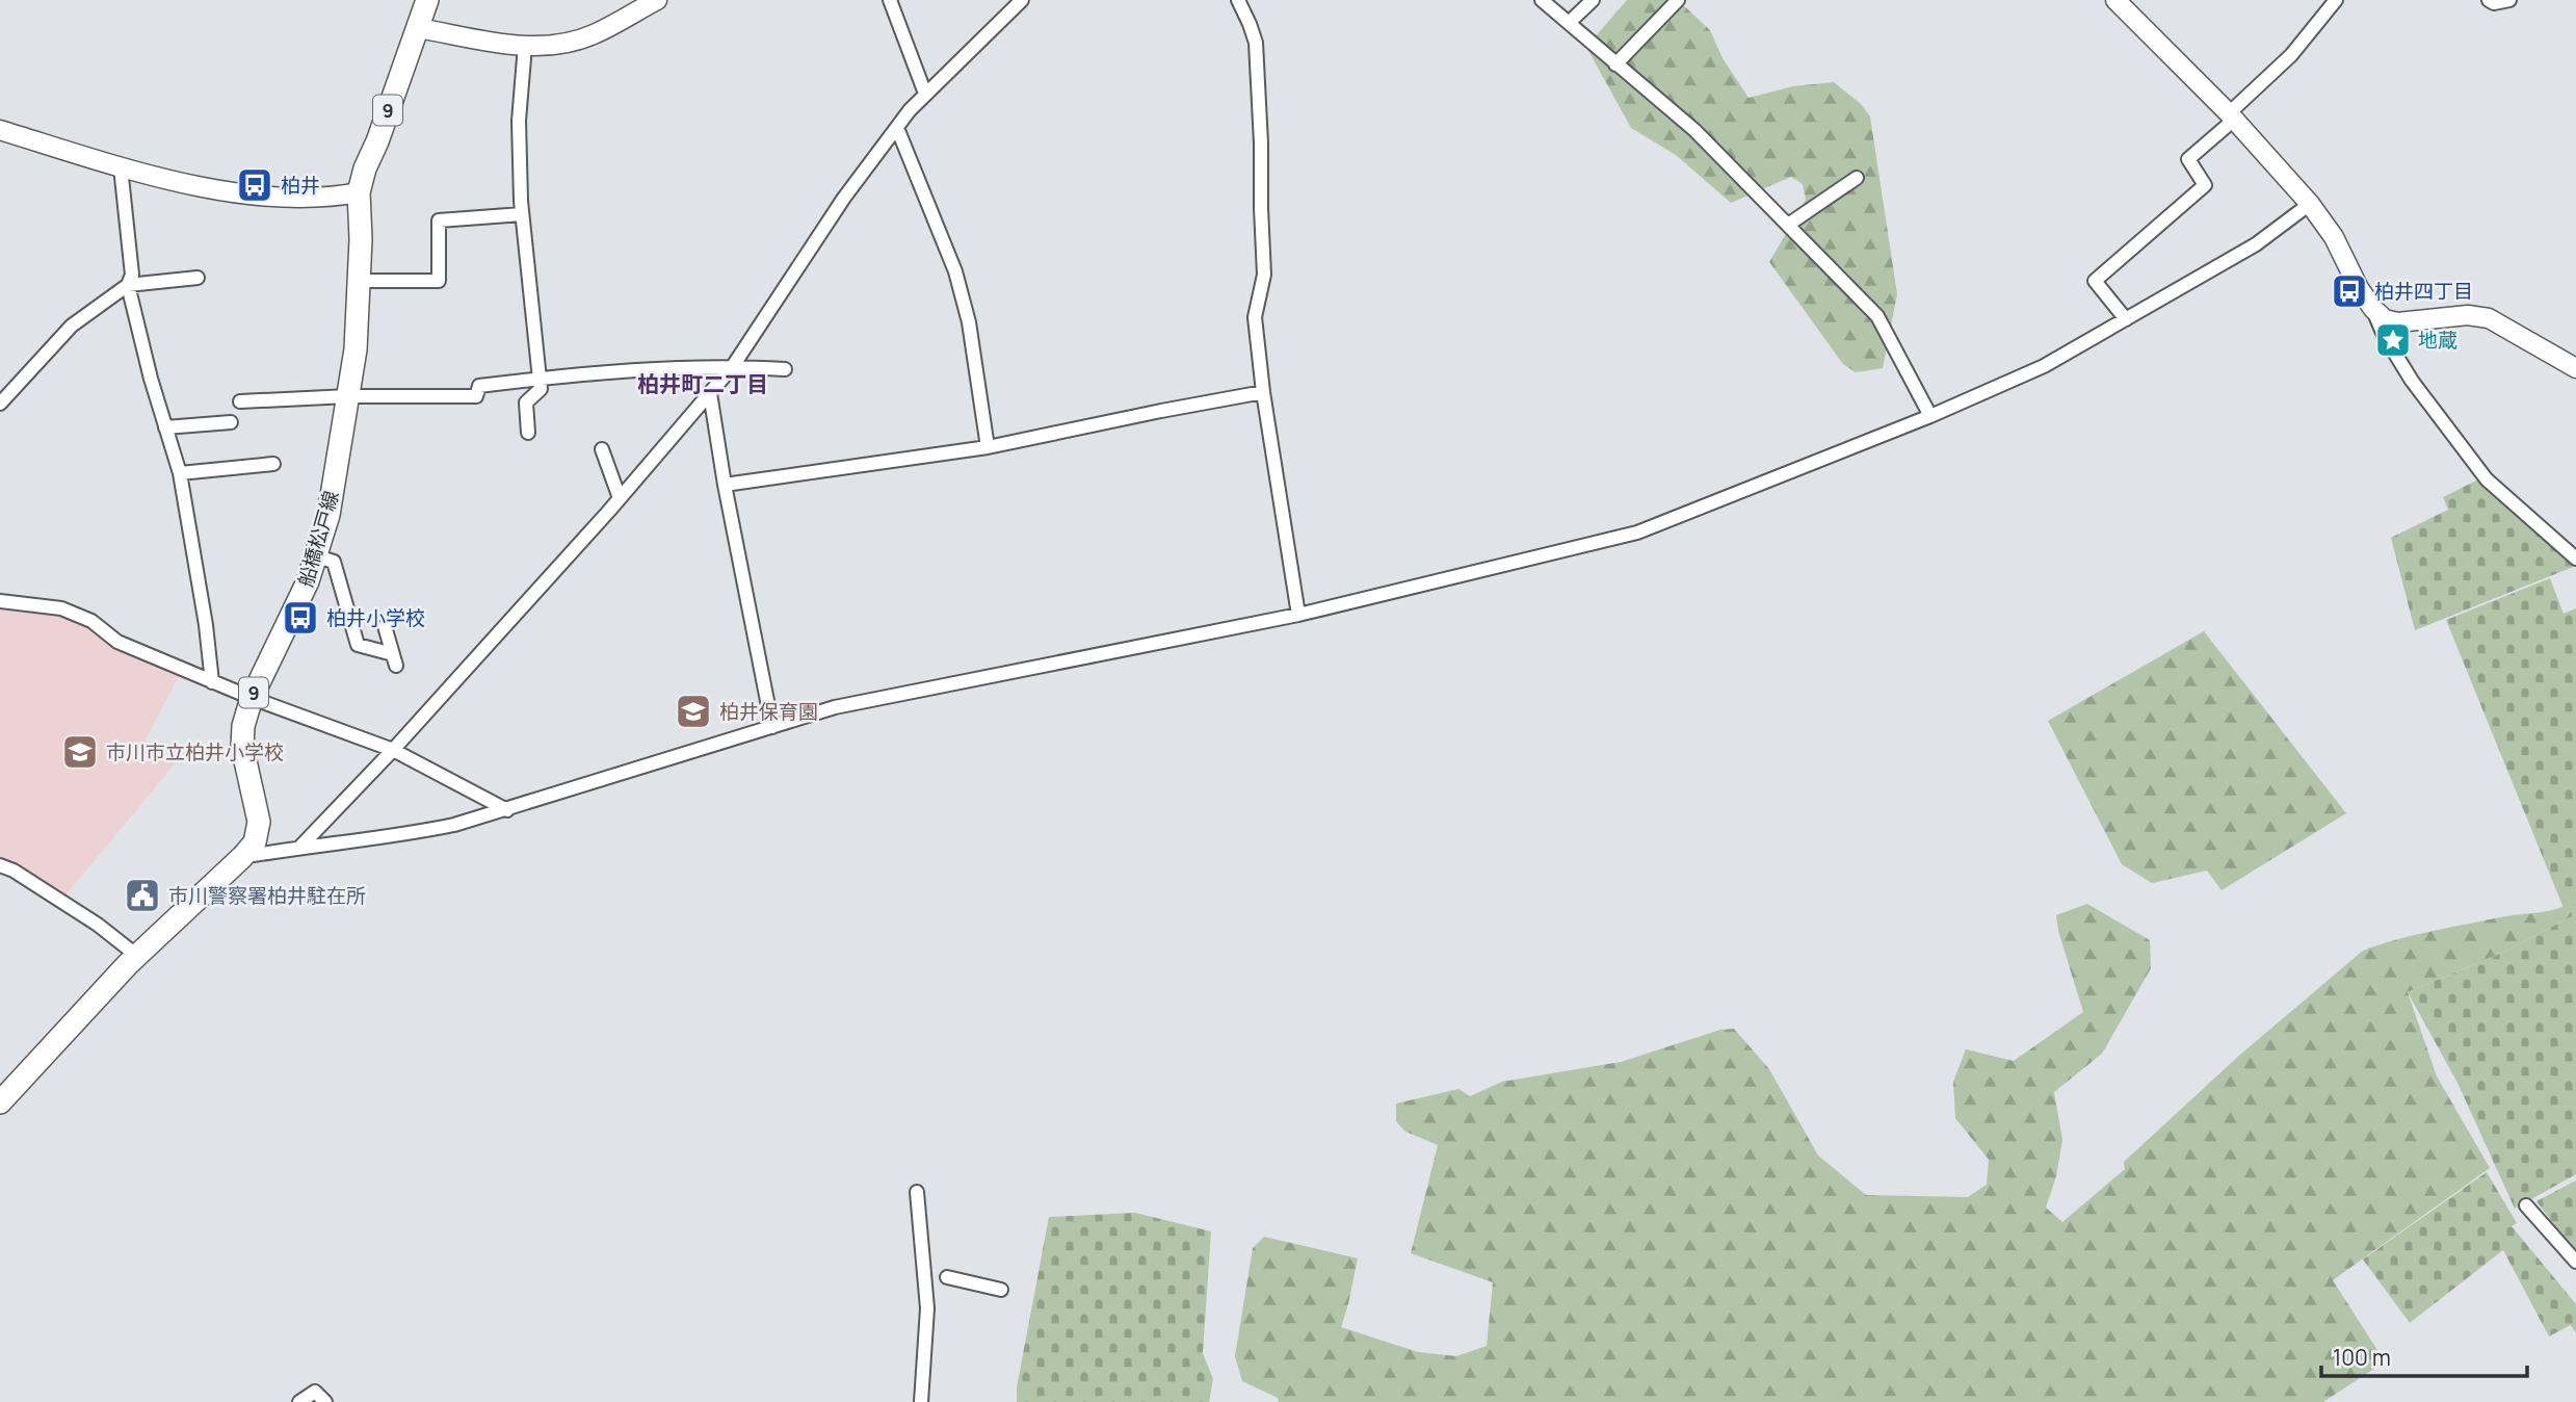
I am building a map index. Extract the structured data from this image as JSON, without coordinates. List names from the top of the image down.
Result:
{
  "streets": {
    "main road": ["9", "船橋松戸線"]
  },
  "districts": ["柏井町二丁目"],
  "places": {
    "bus stop": ["柏井", "柏井四丁目", "柏井小学校"],
    "place": ["地蔵"],
    "school or university": ["柏井保育園", "市川市立柏井小学校"],
    "public building": ["市川警察署柏井駐在所"]
  },
  "scale_bar": "100 m"
}
